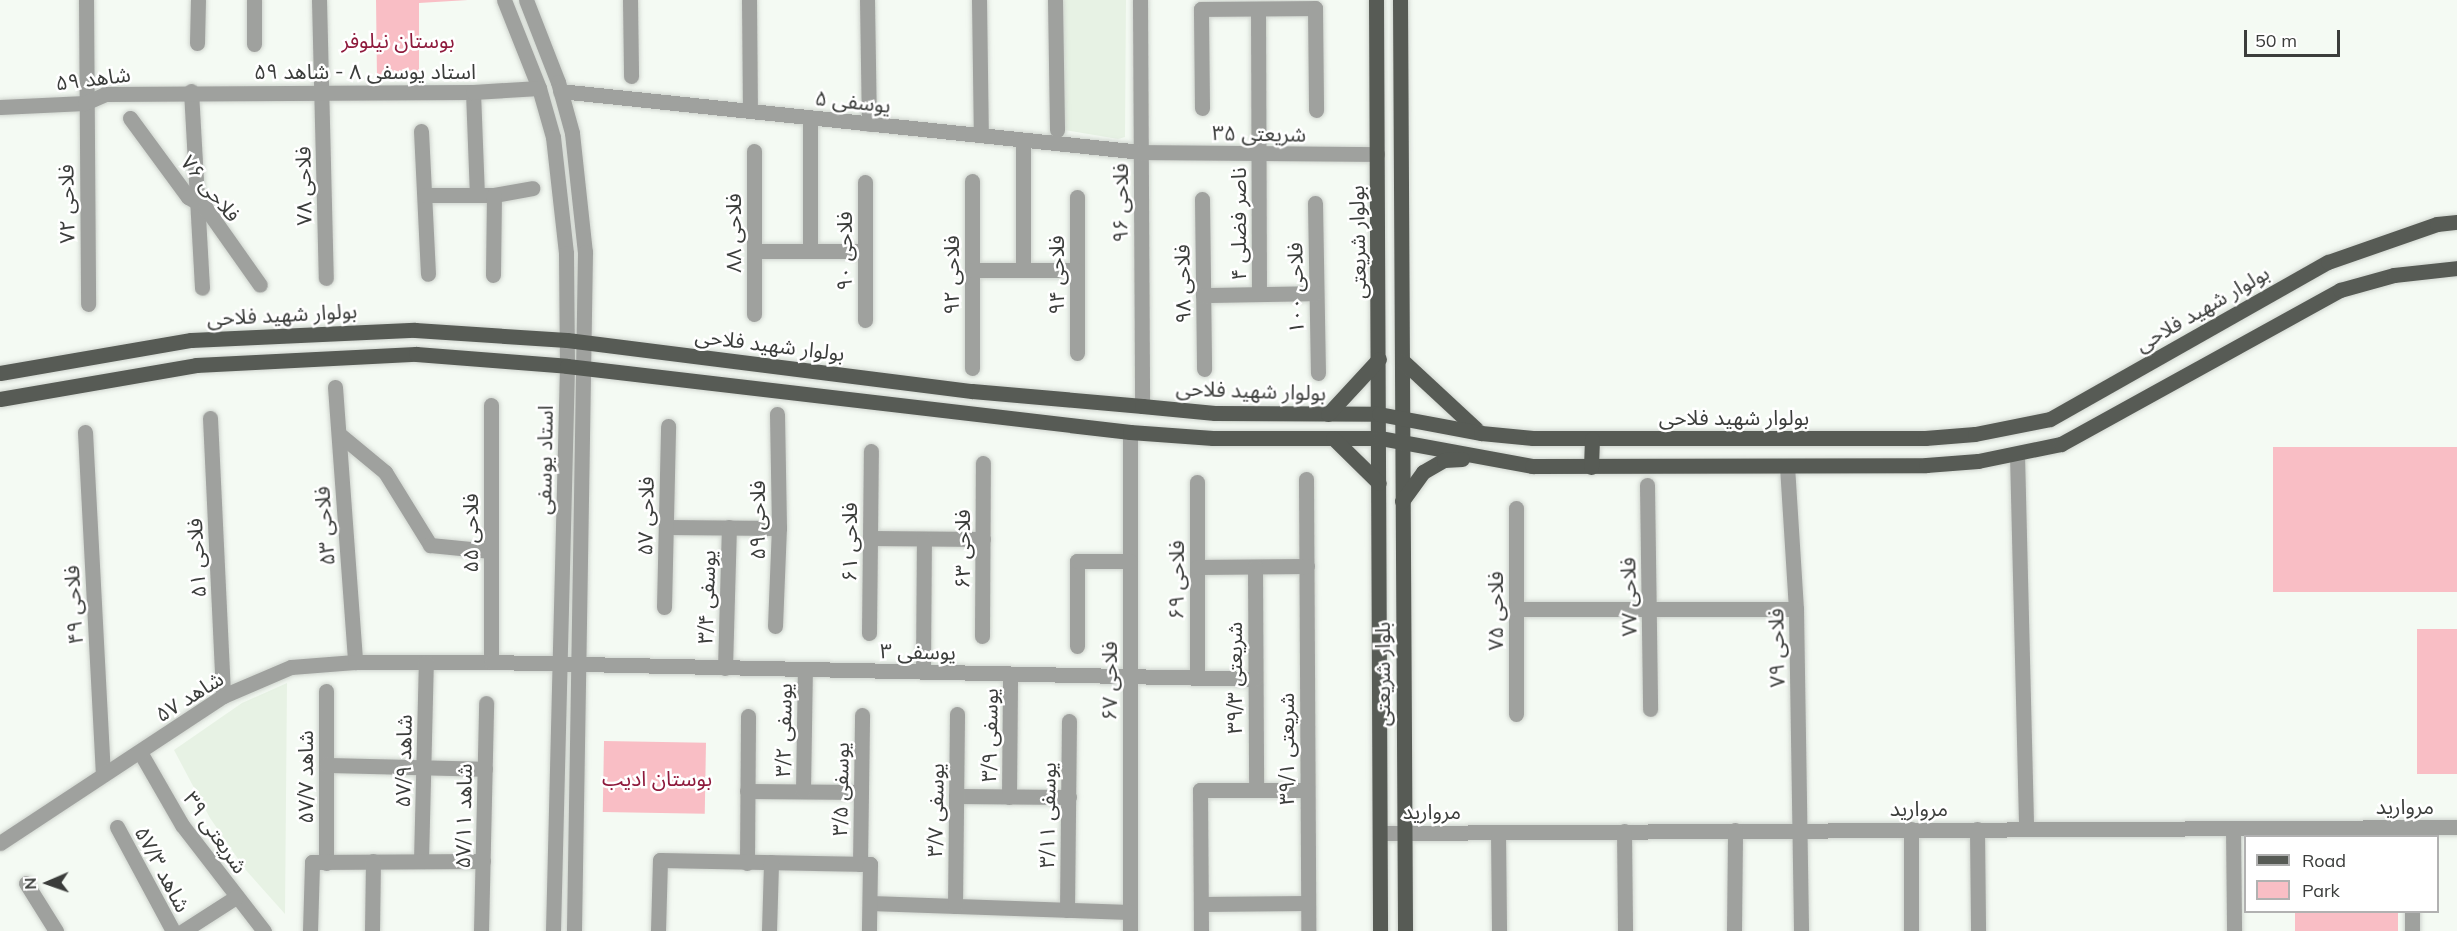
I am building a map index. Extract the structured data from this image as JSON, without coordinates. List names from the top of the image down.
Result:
{
  "streets": {
    "main road": ["بولوار شریعتی", "بولوار شهید فلاحی", "بلوار شریعتی"],
    "street": [
      "استاد یوسفی ۸ - شاهد ۵۹",
      "شاهد ۵۹",
      "یوسفی ۵",
      "شریعتی ۳۵",
      "فلاحی ۷۸",
      "فلاحی ۷۶",
      "فلاحی ۹۶",
      "فلاحی ۷۲",
      "ناصر فضلی ۴",
      "فلاحی ۸۸",
      "فلاحی ۹۰",
      "فلاحی ۹۲",
      "فلاحی ۹۴",
      "فلاحی ۹۸",
      "فلاحی ۱۰۰",
      "استاد یوسفی",
      "فلاحی ۵۷",
      "فلاحی ۵۹",
      "فلاحی ۵۳",
      "فلاحی ۵۵",
      "فلاحی ۶۱",
      "فلاحی ۶۳",
      "فلاحی ۵۱",
      "فلاحی ۶۹",
      "یوسفی ۳/۴",
      "فلاحی ۷۷",
      "فلاحی ۴۹",
      "فلاحی ۷۵",
      "فلاحی ۷۹",
      "یوسفی ۳",
      "شریعتی ۳۹/۳",
      "فلاحی ۶۷",
      "شاهد ۵۷",
      "یوسفی ۳/۲",
      "یوسفی ۳/۹",
      "شریعتی ۳۹/۱",
      "شاهد ۵۷/۹",
      "شاهد ۵۷/۷",
      "یوسفی ۳/۵",
      "مروارید",
      "یوسفی ۳/۷",
      "یوسفی ۳/۱۱",
      "شاهد ۵۷/۱۱",
      "شریعتی ۳۹",
      "شاهد ۵۷/۳"
    ]
  },
  "crossings": [
    ["استاد یوسفی ۸ - شاهد ۵۹", "شاهد ۵۹"],
    ["استاد یوسفی ۸ - شاهد ۵۹", "فلاحی ۷۸"],
    ["استاد یوسفی ۸ - شاهد ۵۹", "استاد یوسفی"],
    ["شاهد ۵۹", "فلاحی ۷۲"],
    ["یوسفی ۵", "شریعتی ۳۵"],
    ["یوسفی ۵", "فلاحی ۹۶"],
    ["یوسفی ۵", "استاد یوسفی"],
    ["شریعتی ۳۵", "فلاحی ۹۶"],
    ["شریعتی ۳۵", "ناصر فضلی ۴"],
    ["شریعتی ۳۵", "بولوار شریعتی"],
    ["فلاحی ۹۶", "بولوار شهید فلاحی"],
    ["بولوار شریعتی", "بولوار شهید فلاحی"],
    ["بولوار شریعتی", "بلوار شریعتی"],
    ["بولوار شهید فلاحی", "استاد یوسفی"],
    ["بولوار شهید فلاحی", "فلاحی ۷۹"],
    ["بولوار شهید فلاحی", "بلوار شریعتی"],
    ["بولوار شهید فلاحی", "فلاحی ۶۷"],
    ["استاد یوسفی", "یوسفی ۳"],
    ["فلاحی ۵۳", "شاهد ۵۷"],
    ["فلاحی ۵۵", "یوسفی ۳"],
    ["فلاحی ۵۵", "شاهد ۵۷"],
    ["فلاحی ۵۱", "شاهد ۵۷"],
    ["فلاحی ۶۹", "یوسفی ۳"],
    ["یوسفی ۳/۴", "یوسفی ۳"],
    ["فلاحی ۴۹", "شاهد ۵۷"],
    ["فلاحی ۷۹", "مروارید"],
    ["یوسفی ۳", "شریعتی ۳۹/۳"],
    ["یوسفی ۳", "فلاحی ۶۷"],
    ["یوسفی ۳", "شاهد ۵۷"],
    ["یوسفی ۳", "یوسفی ۳/۲"],
    ["یوسفی ۳", "یوسفی ۳/۹"],
    ["بلوار شریعتی", "مروارید"],
    ["شاهد ۵۷", "شاهد ۵۷/۹"],
    ["شاهد ۵۷", "شریعتی ۳۹"]
  ],
  "parks": ["بوستان نیلوفر", "بوستان ادیب"],
  "legend": ["Road", "Park"],
  "scale_bar": "50 m",
  "north": "left"
}
